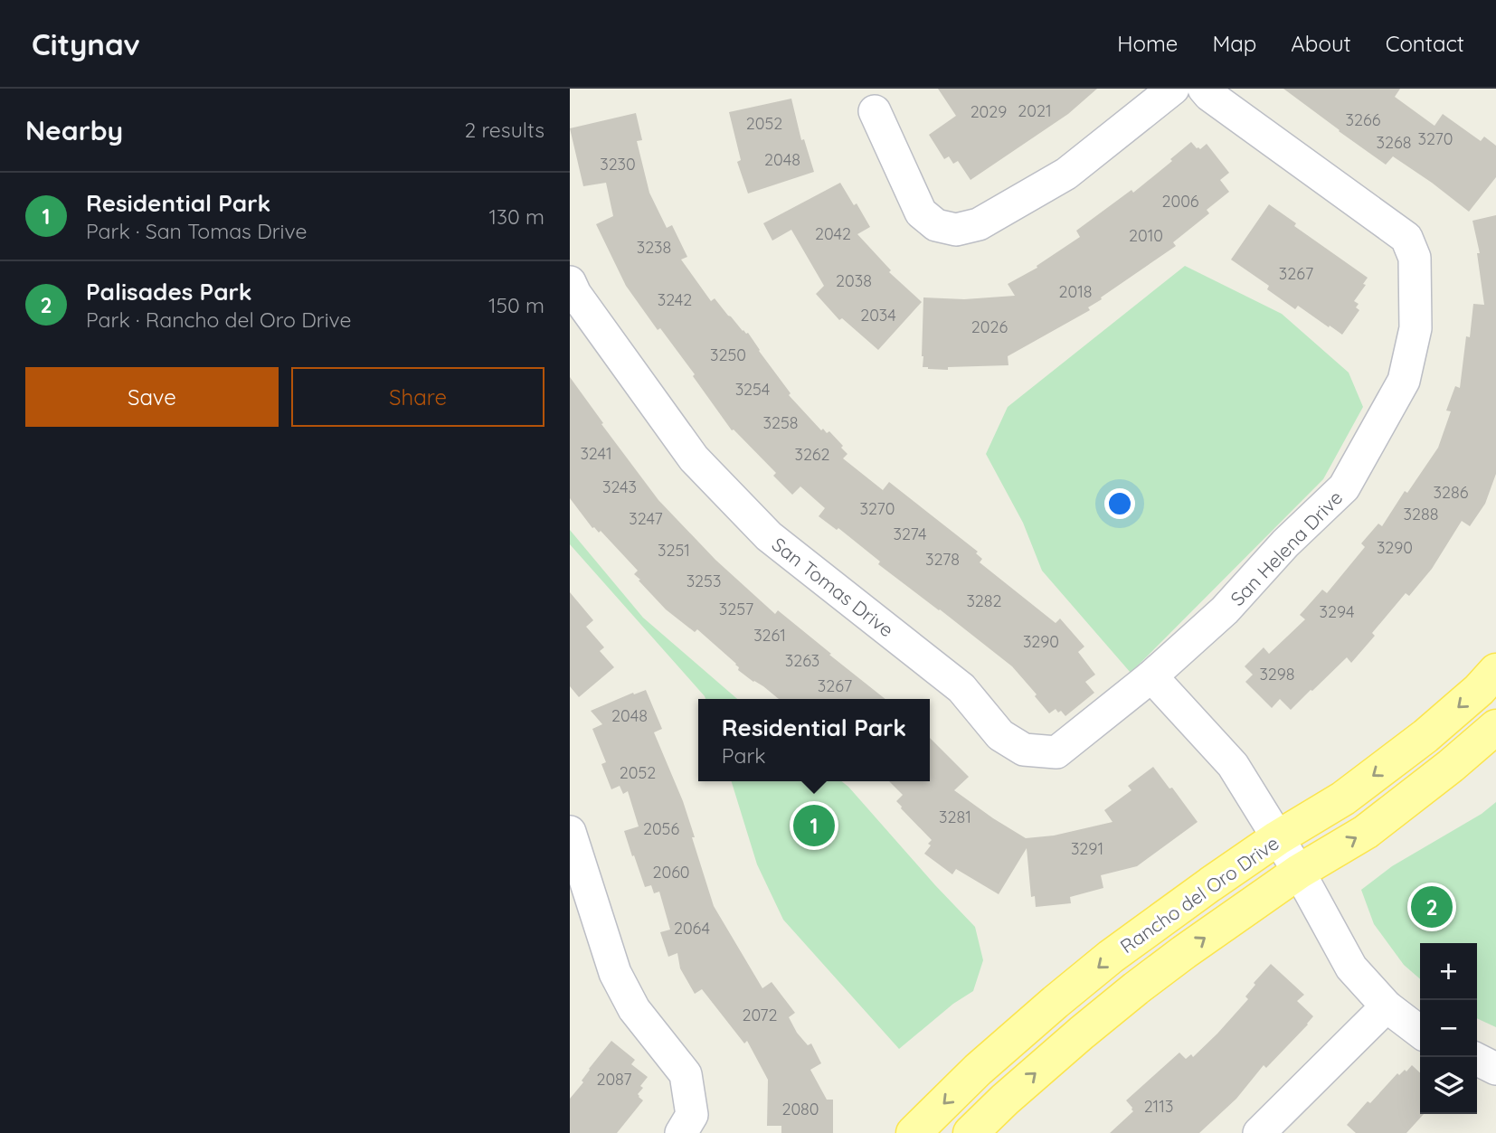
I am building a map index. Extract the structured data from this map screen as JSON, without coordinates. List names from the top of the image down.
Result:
{
  "streets": {
    "main road": ["Rancho del Oro Drive"],
    "street": ["San Helena Drive", "San Tomas Drive"]
  },
  "crossings": [
    ["San Helena Drive", "San Tomas Drive"]
  ],
  "house_numbers": [
    "2021",
    "2029",
    "3266",
    "2052",
    "3270",
    "3268",
    "2048",
    "3230",
    "2006",
    "2042",
    "2010",
    "3238",
    "3267",
    "2038",
    "2018",
    "3242",
    "2034",
    "2026",
    "3250",
    "3254",
    "3258",
    "3241",
    "3262",
    "3243",
    "3286",
    "3270",
    "3288",
    "3247",
    "3274",
    "3290",
    "3251",
    "3278",
    "3253",
    "3282",
    "3257",
    "3294",
    "3261",
    "3290",
    "3263",
    "3298",
    "3267",
    "2048",
    "2052",
    "3281",
    "2056",
    "3291",
    "2060",
    "2064",
    "2072",
    "2087",
    "2113",
    "2080"
  ],
  "page": {
    "header": "Citynav",
    "nav": [
      "Home",
      "Map",
      "About",
      "Contact"
    ],
    "heading": ["Nearby", "2 results"],
    "list": [
      {
        "mark": "1",
        "name": "Residential Park",
        "note": "Park · San Tomas Drive",
        "value": "130 m"
      },
      {
        "mark": "2",
        "name": "Palisades Park",
        "note": "Park · Rancho del Oro Drive",
        "value": "150 m"
      }
    ],
    "buttons": ["Save", "Share"],
    "popup": ["Residential Park", "Park"],
    "pins": ["1", "2"],
    "map_buttons": ["+", "−"]
  }
}
